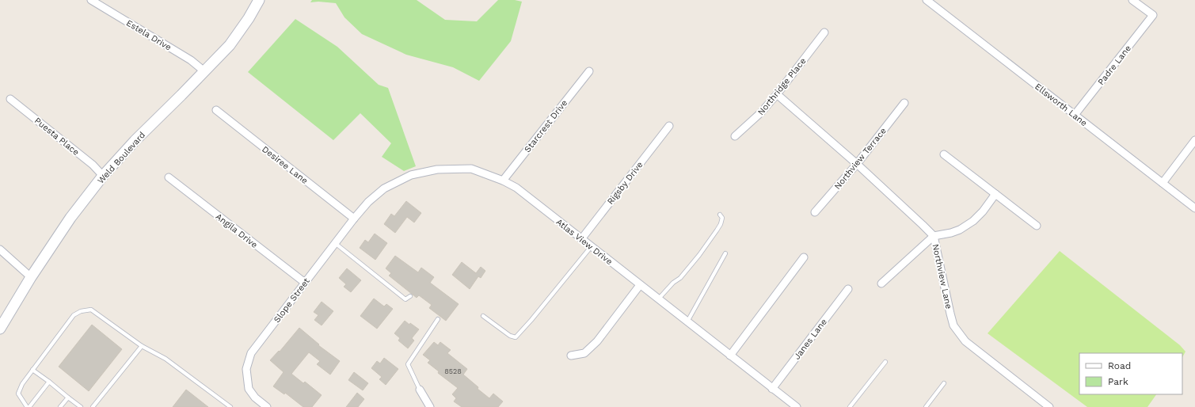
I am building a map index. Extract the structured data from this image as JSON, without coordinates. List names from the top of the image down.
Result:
{
  "streets": {
    "main road": ["Weld Boulevard"],
    "street": [
      "Estela Drive",
      "Padre Lane",
      "Northridge Place",
      "Ellsworth Lane",
      "Starcrest Drive",
      "Puesta Place",
      "Northview Terrace",
      "Desiree Lane",
      "Rigsby Drive",
      "Angila Drive",
      "Atlas View Drive",
      "Northview Lane",
      "Slope Street",
      "Janes Lane"
    ]
  },
  "crossings": [
    ["Estela Drive", "Weld Boulevard"],
    ["Padre Lane", "Ellsworth Lane"],
    ["Northridge Place", "Northview Lane"],
    ["Starcrest Drive", "Atlas View Drive"],
    ["Puesta Place", "Weld Boulevard"],
    ["Northview Terrace", "Northview Lane"],
    ["Desiree Lane", "Atlas View Drive"],
    ["Desiree Lane", "Slope Street"],
    ["Rigsby Drive", "Atlas View Drive"],
    ["Angila Drive", "Slope Street"],
    ["Atlas View Drive", "Slope Street"],
    ["Atlas View Drive", "Janes Lane"]
  ],
  "house_numbers": ["8528"],
  "legend": ["Road", "Park"]
}
